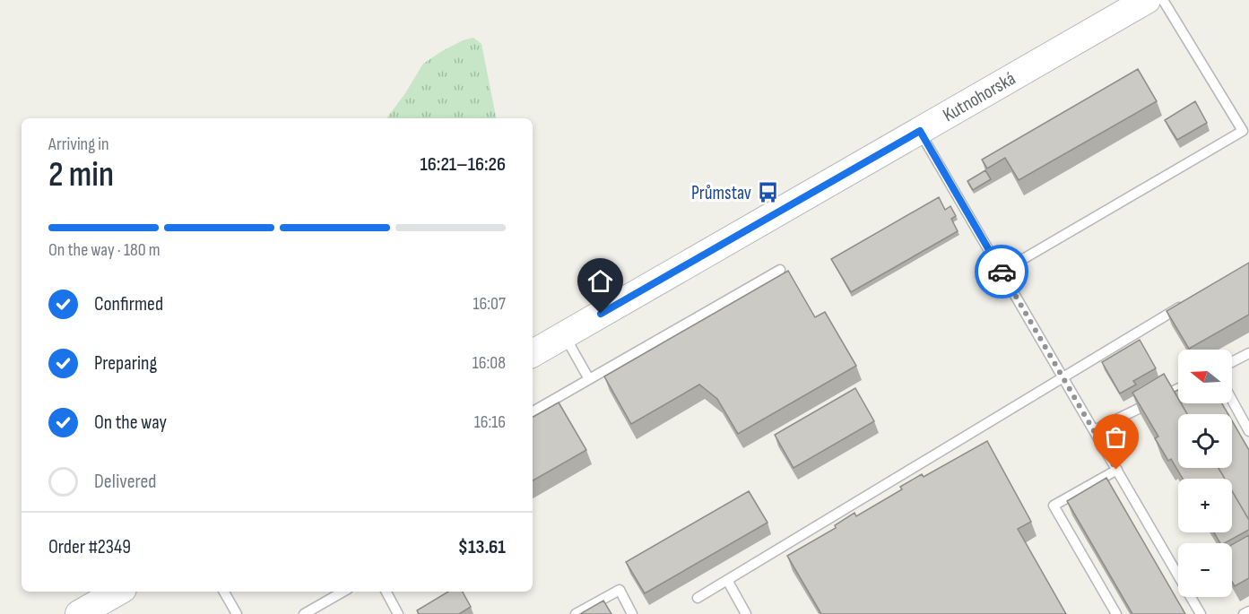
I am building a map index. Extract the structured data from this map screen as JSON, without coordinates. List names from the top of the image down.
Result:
{
  "streets": {
    "main road": ["Kutnohorská"]
  },
  "places": {
    "bus stop": ["Průmstav"]
  },
  "north": "left",
  "page": {
    "heading": ["2 min", "Arriving in", "16:21–16:26"],
    "panel": ["Order #2349", "$13.61"],
    "bar": "On the way · 180 m",
    "list": [
      ["Confirmed", "16:07"],
      ["Preparing", "16:08"],
      ["On the way", "16:16"],
      "Delivered"
    ],
    "map_buttons": ["+", "−"]
  }
}
